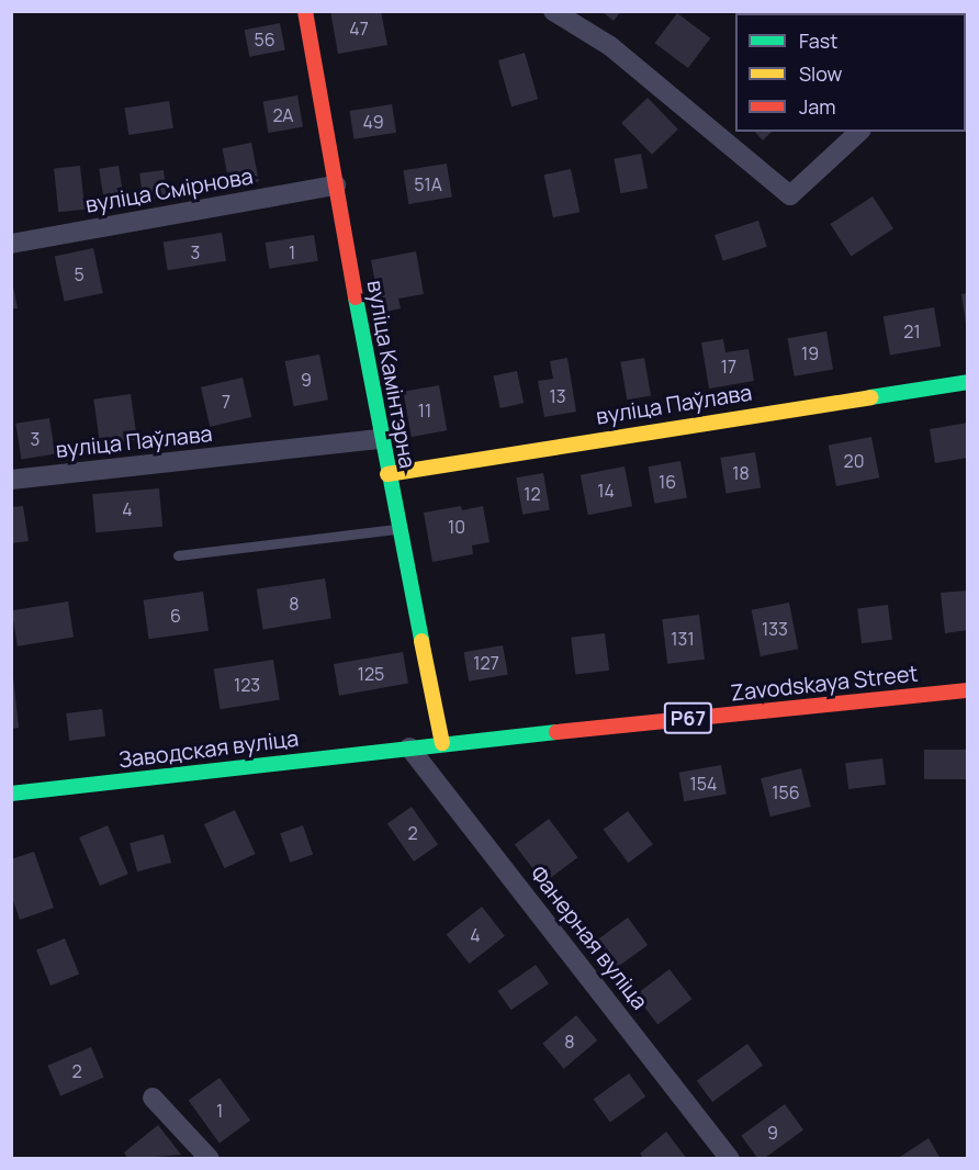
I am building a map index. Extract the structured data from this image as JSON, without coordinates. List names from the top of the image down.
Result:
{
  "streets": {
    "street": [
      "вуліца Смірнова",
      "вуліца Камінтэрна",
      "вуліца Паўлава",
      "Zavodskaya Street",
      "Р67",
      "Заводская вуліца",
      "Фанерная вуліца"
    ]
  },
  "crossings": [
    ["вуліца Смірнова", "вуліца Камінтэрна"],
    ["вуліца Камінтэрна", "вуліца Паўлава"],
    ["вуліца Камінтэрна", "Zavodskaya Street"],
    ["Zavodskaya Street", "Заводская вуліца"],
    ["Zavodskaya Street", "Фанерная вуліца"],
    ["Заводская вуліца", "Фанерная вуліца"]
  ],
  "house_numbers": [
    "47",
    "56",
    "2А",
    "49",
    "51А",
    "3",
    "1",
    "5",
    "21",
    "19",
    "17",
    "9",
    "13",
    "7",
    "11",
    "3",
    "20",
    "18",
    "16",
    "14",
    "12",
    "4",
    "10",
    "8",
    "6",
    "133",
    "131",
    "127",
    "125",
    "123",
    "154",
    "156",
    "2",
    "4",
    "8",
    "2",
    "1",
    "9"
  ],
  "legend": ["Fast", "Slow", "Jam"]
}
